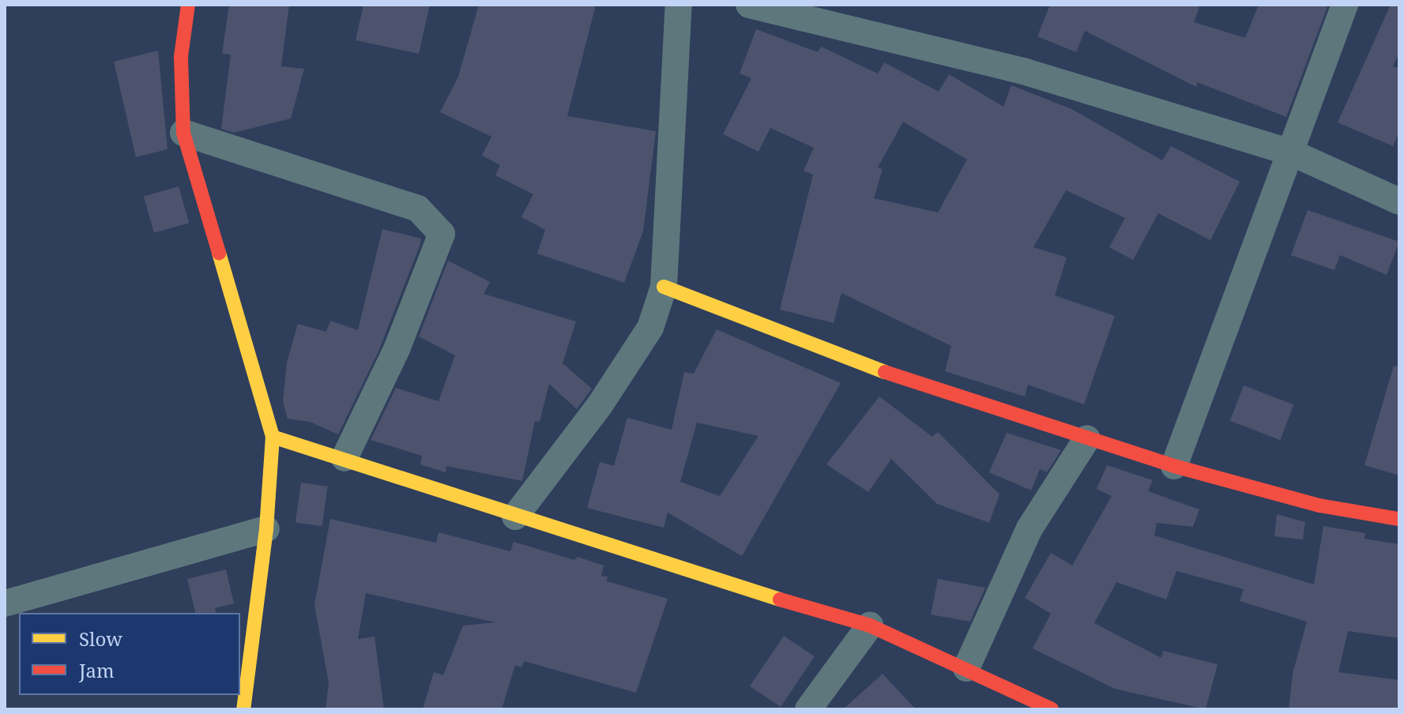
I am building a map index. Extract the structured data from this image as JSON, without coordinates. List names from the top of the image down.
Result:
{
  "legend": ["Slow", "Jam"]
}
